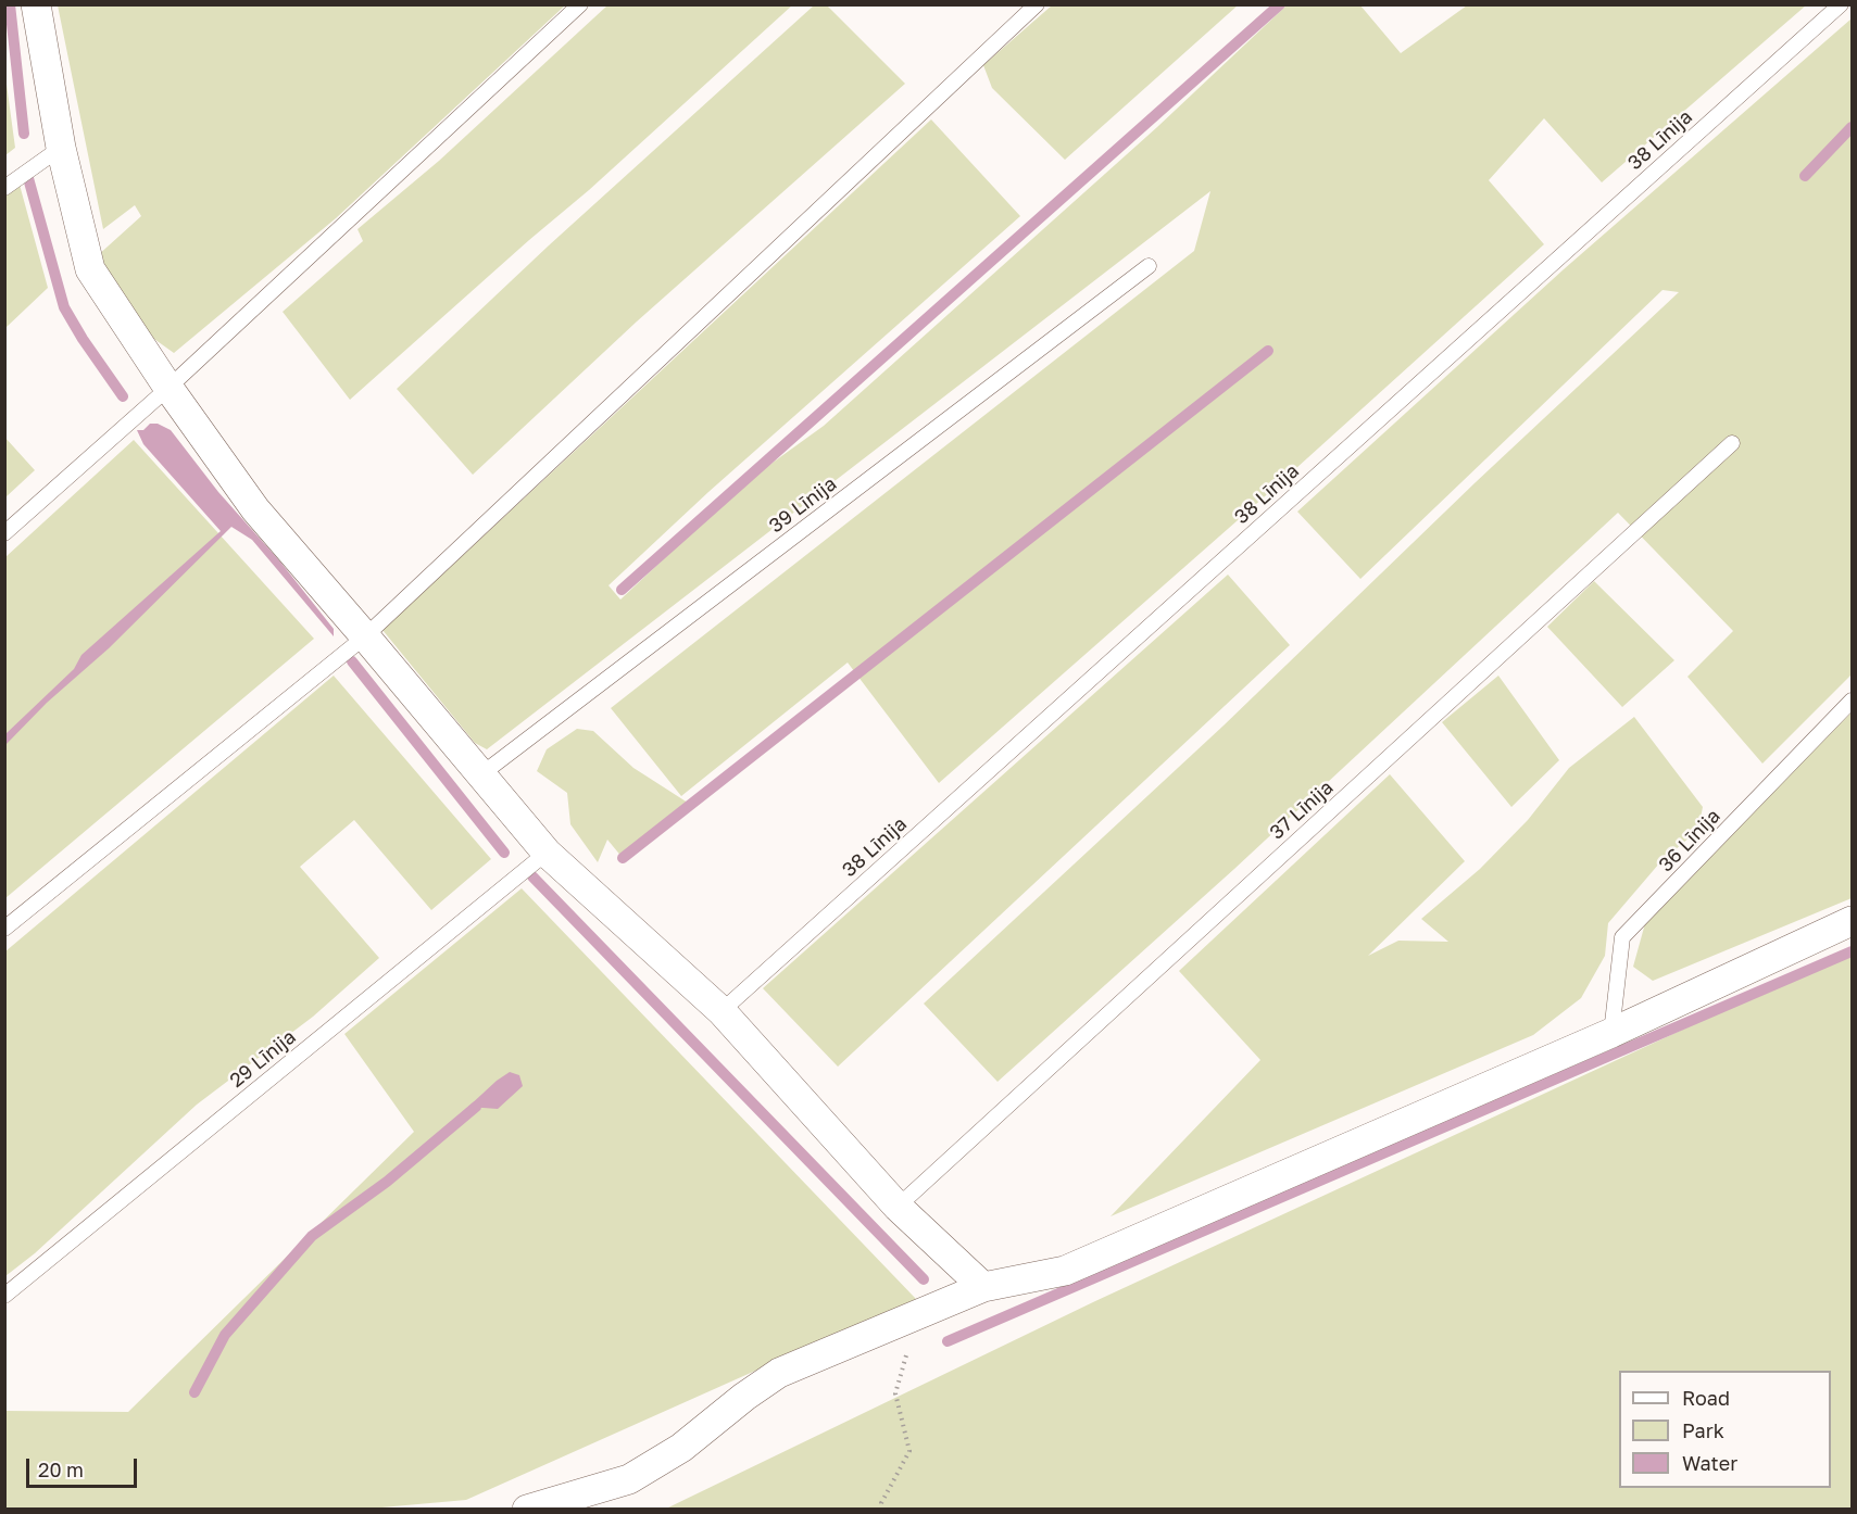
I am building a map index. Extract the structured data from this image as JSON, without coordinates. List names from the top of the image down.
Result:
{
  "streets": {
    "lane": [
      "38 Līnija",
      "39 Līnija",
      "37 Līnija",
      "36 Līnija",
      "29 Līnija"
    ]
  },
  "legend": ["Road", "Park", "Water"],
  "scale_bar": "20 m"
}
